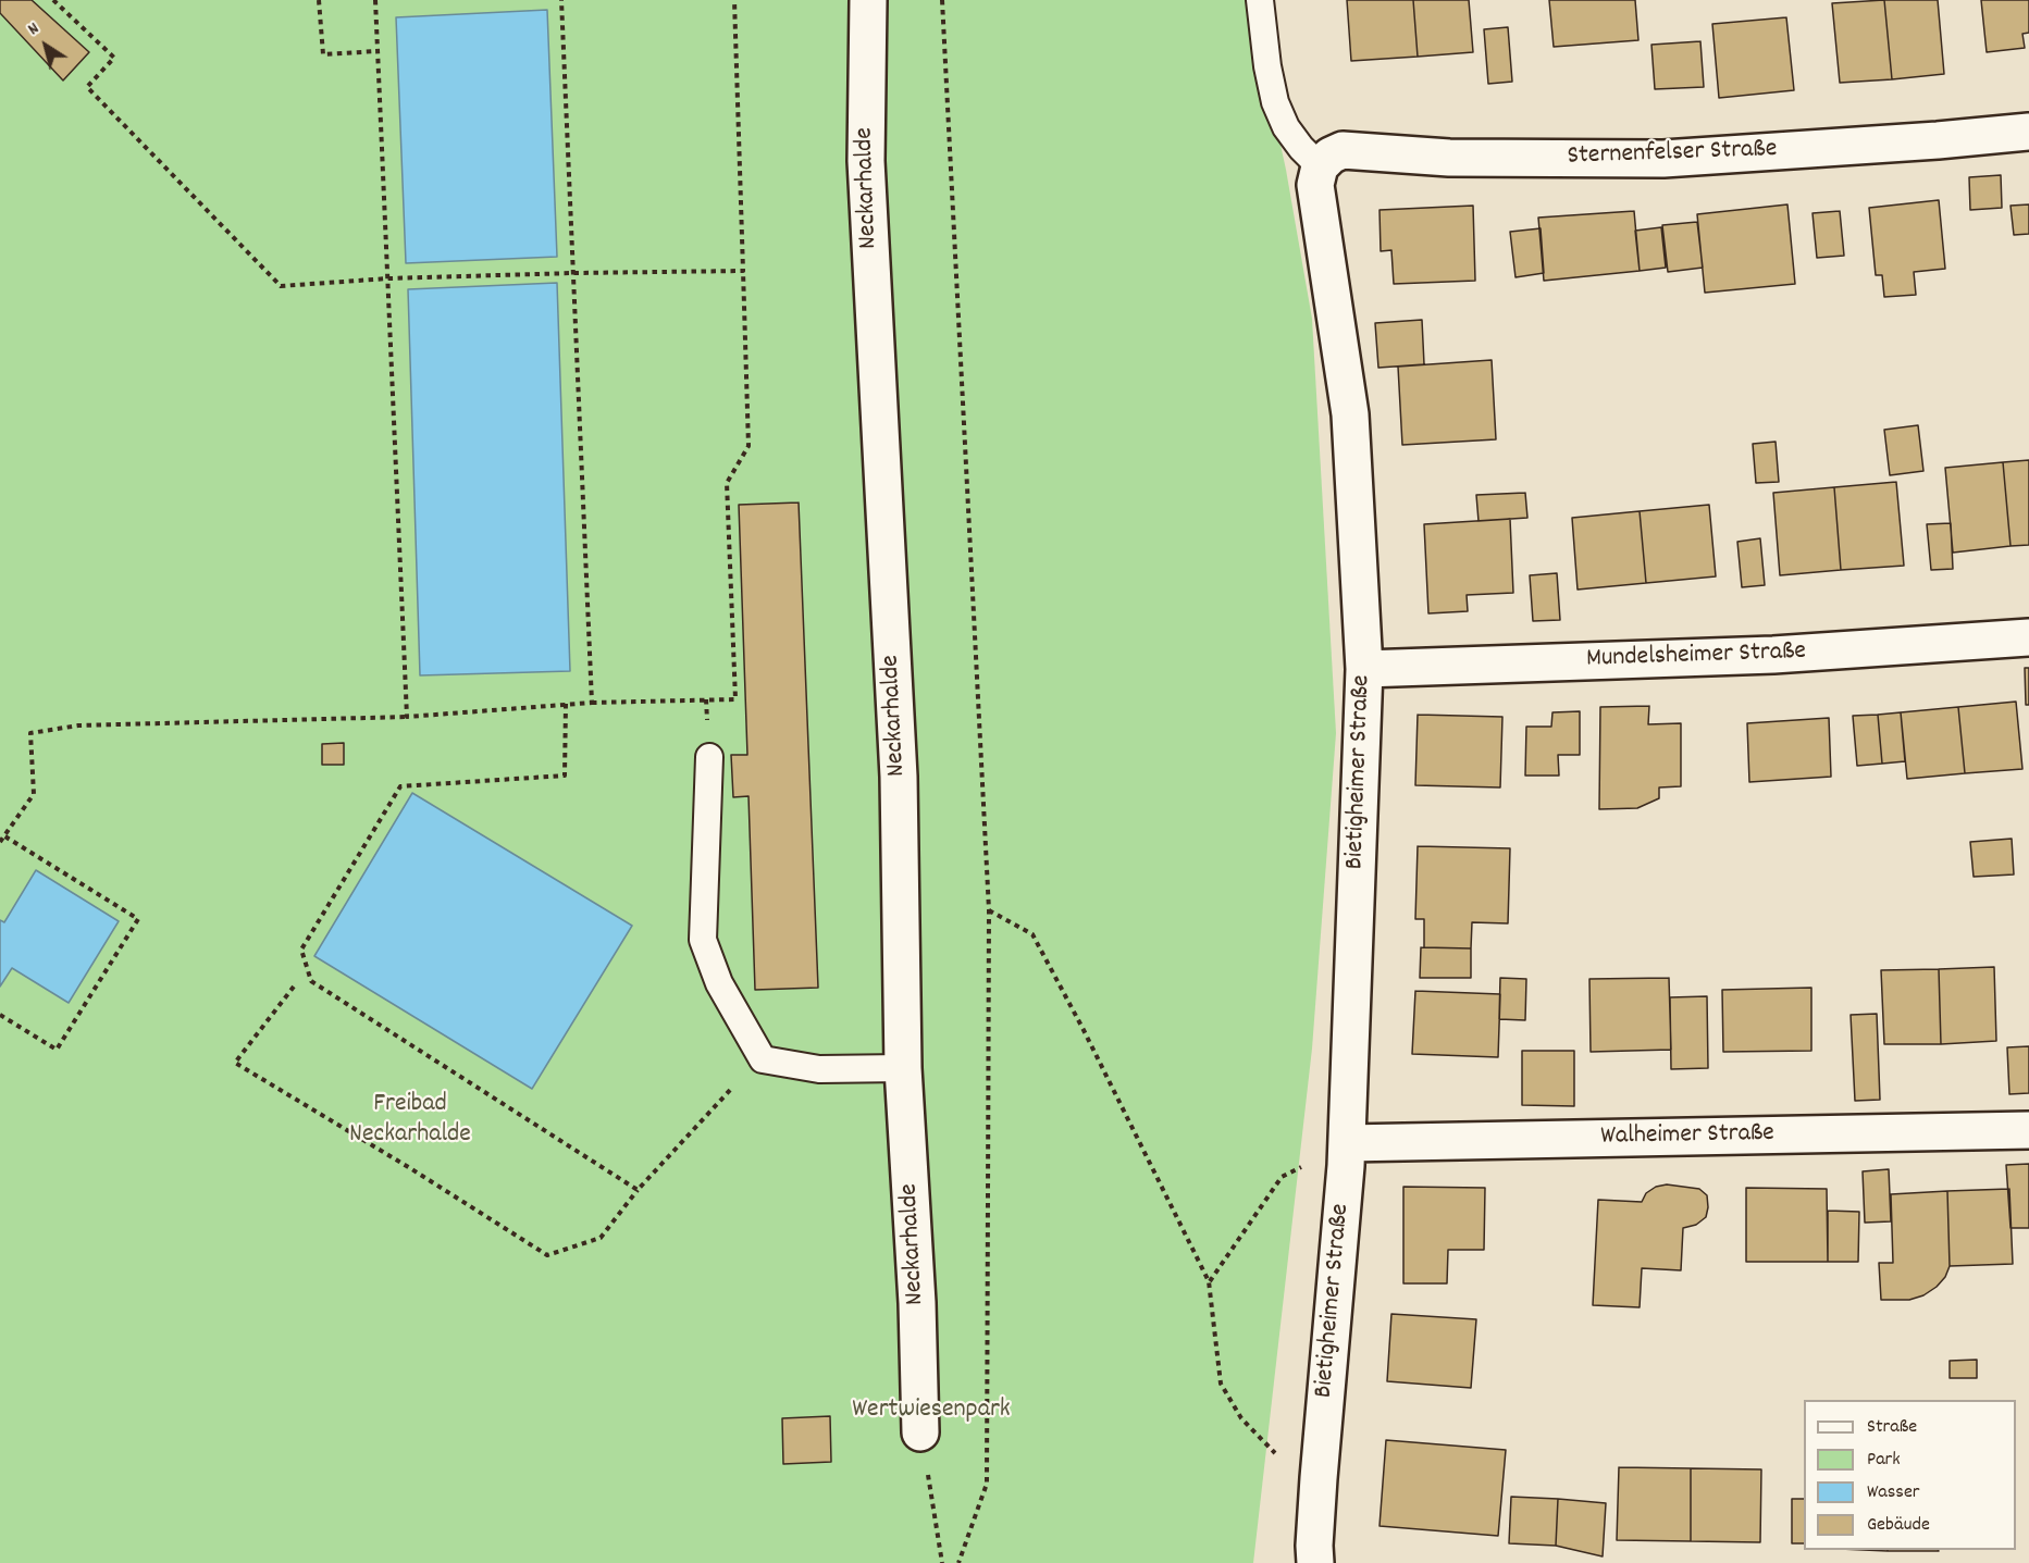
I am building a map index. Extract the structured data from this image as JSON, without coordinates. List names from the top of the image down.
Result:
{
  "streets": {
    "street": [
      "Sternenfelser Straße",
      "Neckarhalde",
      "Mundelsheimer Straße",
      "Bietigheimer Straße",
      "Walheimer Straße"
    ]
  },
  "crossings": [
    ["Sternenfelser Straße", "Bietigheimer Straße"],
    ["Mundelsheimer Straße", "Bietigheimer Straße"],
    ["Bietigheimer Straße", "Walheimer Straße"]
  ],
  "parks": ["Freibad Neckarhalde", "Wertwiesenpark"],
  "legend": [
    "Straße",
    "Park",
    "Wasser",
    "Gebäude"
  ],
  "north": "top left"
}
